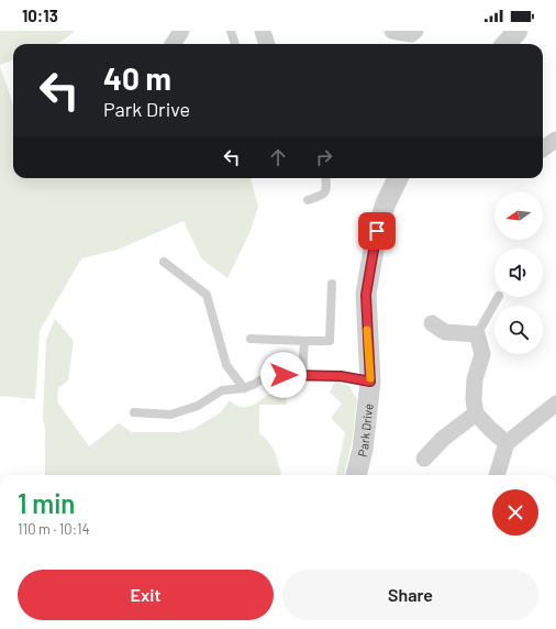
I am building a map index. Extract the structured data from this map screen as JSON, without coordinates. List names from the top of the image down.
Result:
{
  "streets": {
    "street": ["Park Drive"]
  },
  "north": "left",
  "page": {
    "status": "10:13",
    "turn": ["40 m", "Park Drive"],
    "heading": ["1 min", "110 m · 10:14"],
    "buttons": ["Exit", "Share"]
  }
}
